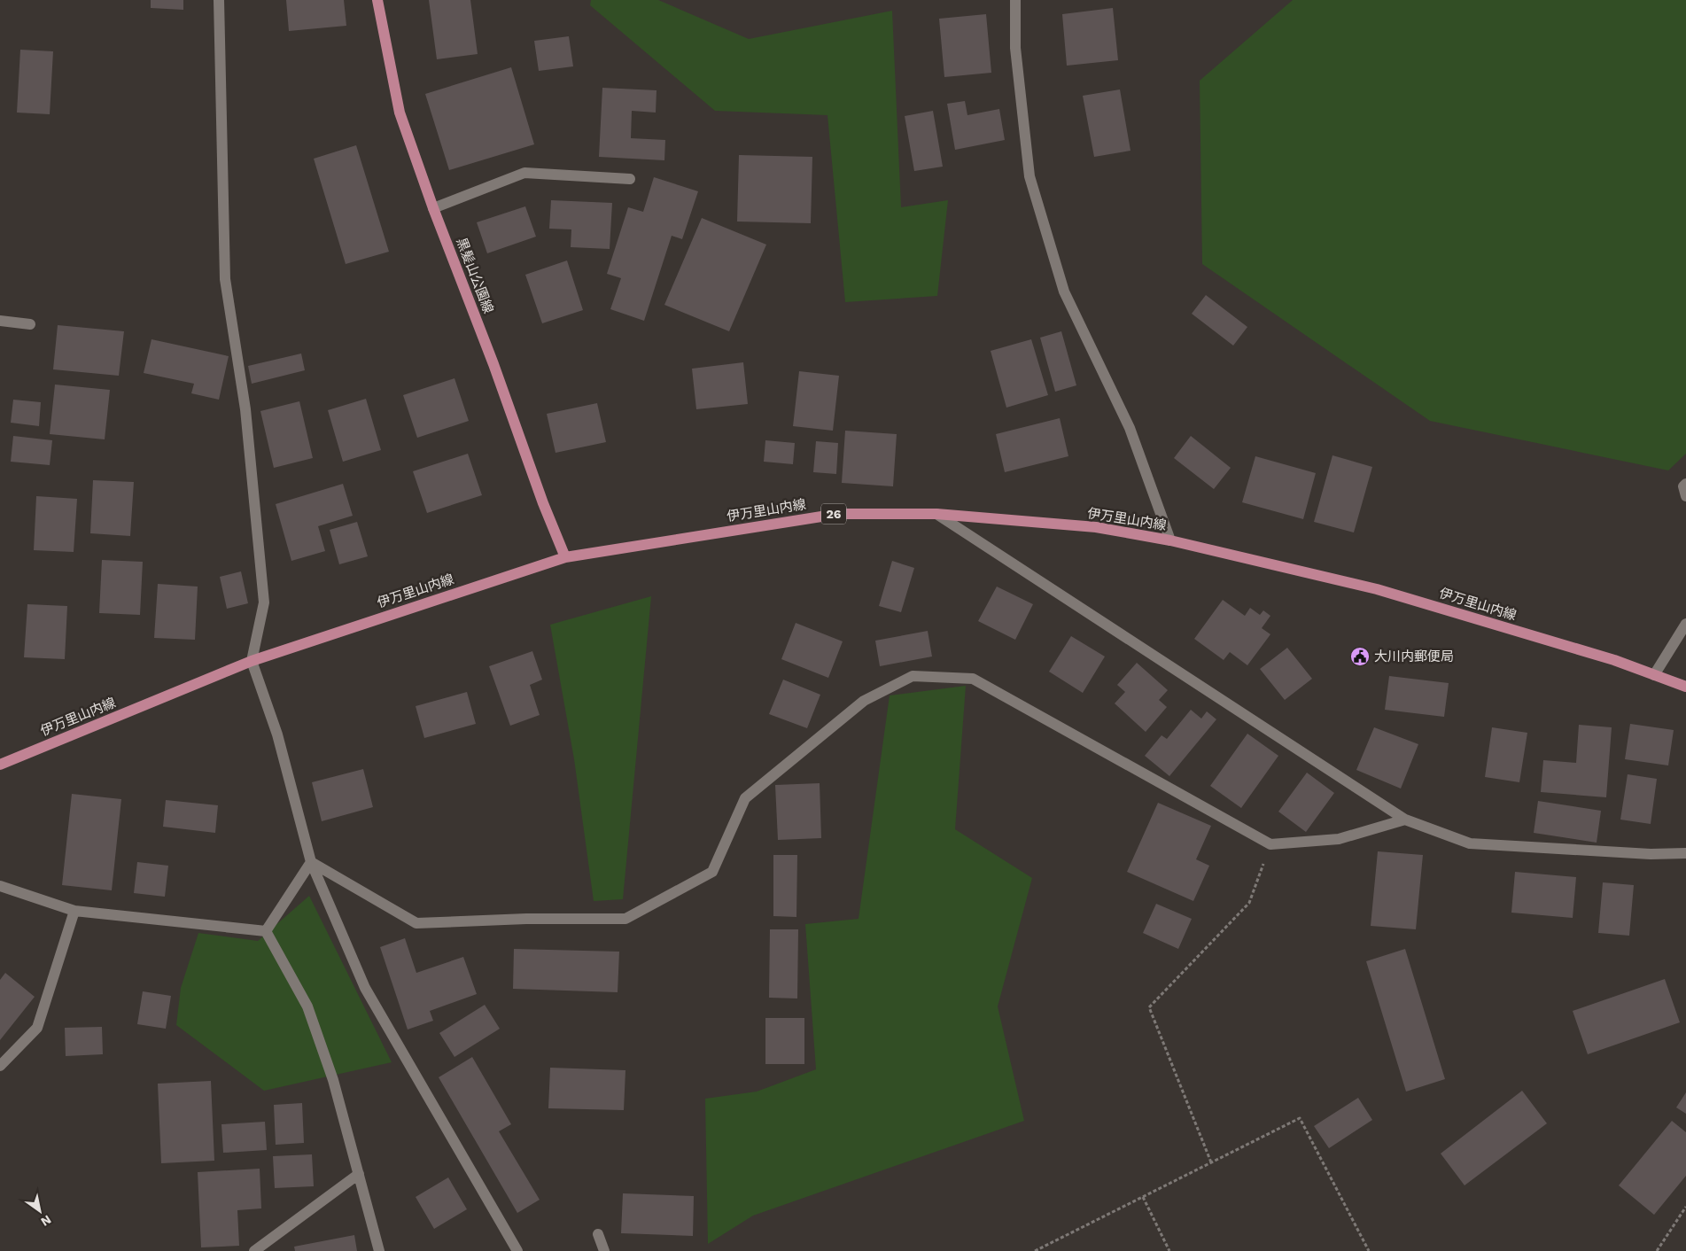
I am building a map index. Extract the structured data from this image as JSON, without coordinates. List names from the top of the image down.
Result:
{
  "streets": {
    "main road": ["黒髪山公園線", "伊万里山内線", "26"]
  },
  "crossings": [
    ["黒髪山公園線", "伊万里山内線"]
  ],
  "places": {
    "public building": ["大川内郵便局"]
  },
  "north": "bottom right"
}
